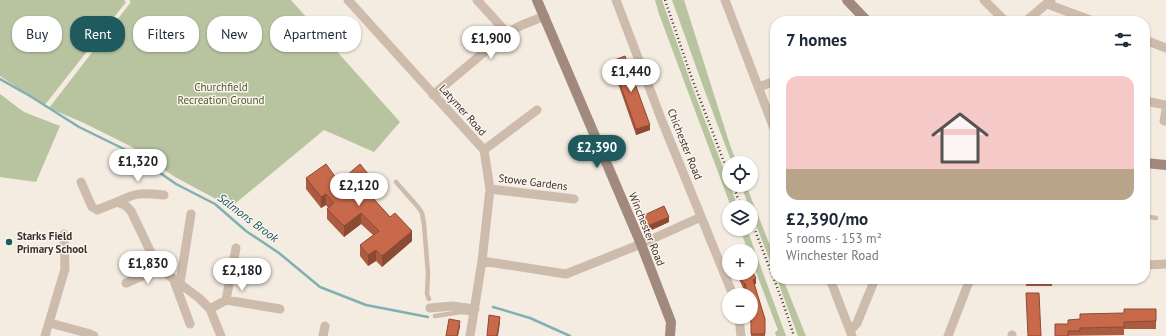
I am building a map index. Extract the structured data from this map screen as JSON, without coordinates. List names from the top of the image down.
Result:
{
  "streets": {
    "street": [
      "Latymer Road",
      "Chichester Road",
      "Stowe Gardens",
      "Winchester Road"
    ]
  },
  "crossings": [
    ["Latymer Road", "Stowe Gardens"]
  ],
  "water": ["Salmons Brook"],
  "parks": ["Churchfield Recreation Ground"],
  "places": ["Starks Field Primary School"],
  "page": {
    "chip": [
      "Buy",
      "Rent",
      "Filters",
      "New",
      "Apartment"
    ],
    "heading": "7 homes",
    "price": [
      "£1,900",
      "£1,440",
      "£2,390",
      "£1,320",
      "£2,120",
      "£1,830",
      "£2,180"
    ],
    "list": [
      {
        "name": "£2,390/mo",
        "note": "5 rooms · 153 m² · Winchester Road"
      }
    ],
    "map_buttons": ["+", "−"]
  }
}
